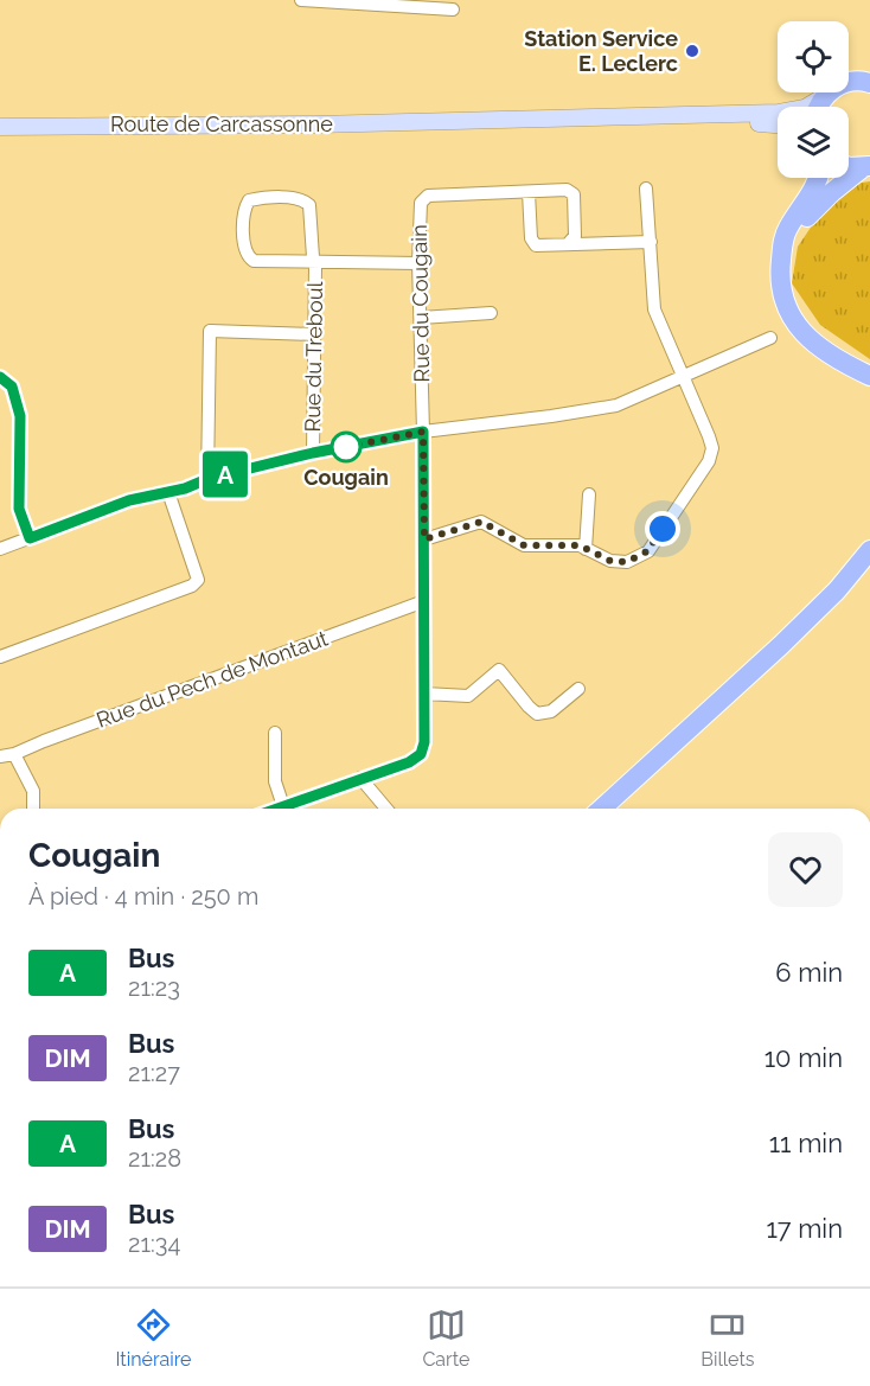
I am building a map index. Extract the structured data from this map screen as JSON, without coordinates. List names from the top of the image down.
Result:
{
  "streets": {
    "main road": ["Route de Carcassonne"],
    "street": ["Rue du Cougain", "Rue du Treboul", "Rue du Pech de Montaut"]
  },
  "crossings": [
    ["Rue du Cougain", "Rue du Pech de Montaut"]
  ],
  "places": ["Station Service E. Leclerc", "Cougain"],
  "lines": ["bus line A"],
  "page": {
    "on_map": "A",
    "heading": ["Cougain", "À pied · 4 min · 250 m"],
    "list": [
      {
        "mark": "A",
        "name": "Bus",
        "note": "21:23",
        "value": "6 min"
      },
      {
        "mark": "DIM",
        "name": "Bus",
        "note": "21:27",
        "value": "10 min"
      },
      {
        "mark": "A",
        "name": "Bus",
        "note": "21:28",
        "value": "11 min"
      },
      {
        "mark": "DIM",
        "name": "Bus",
        "note": "21:34",
        "value": "17 min"
      }
    ],
    "tabs": ["Itinéraire", "Carte", "Billets"]
  }
}
